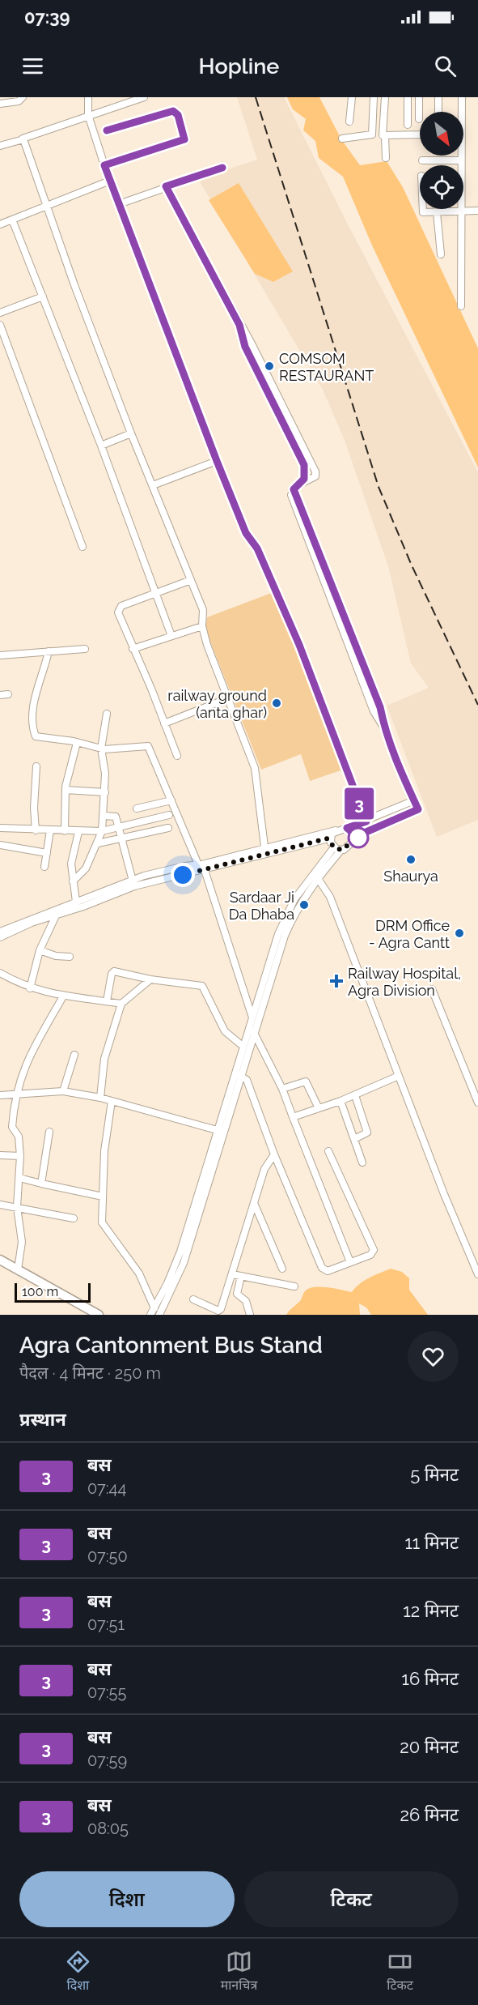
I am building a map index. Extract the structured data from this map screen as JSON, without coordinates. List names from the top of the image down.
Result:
{
  "places": {
    "other": [
      "COMSOM RESTAURANT",
      "railway ground (anta ghar)",
      "Shaurya",
      "Sardaar Ji Da Dhaba",
      "DRM Office - Agra Cantt"
    ],
    "health": ["Railway Hospital, Agra Division"]
  },
  "lines": ["bus line 3"],
  "scale_bar": "100 m",
  "north": "bottom right",
  "page": {
    "status": "07:39",
    "header": "Hopline",
    "on_map": "3",
    "scale": "100 m",
    "heading": [
      ["Agra Cantonment Bus Stand", "पैदल · 4 मिनट · 250 m"],
      "प्रस्थान"
    ],
    "list": [
      {
        "mark": "3",
        "name": "बस",
        "note": "07:44",
        "value": "5 मिनट"
      },
      {
        "mark": "3",
        "name": "बस",
        "note": "07:50",
        "value": "11 मिनट"
      },
      {
        "mark": "3",
        "name": "बस",
        "note": "07:51",
        "value": "12 मिनट"
      },
      {
        "mark": "3",
        "name": "बस",
        "note": "07:55",
        "value": "16 मिनट"
      },
      {
        "mark": "3",
        "name": "बस",
        "note": "07:59",
        "value": "20 मिनट"
      },
      {
        "mark": "3",
        "name": "बस",
        "note": "08:05",
        "value": "26 मिनट"
      }
    ],
    "buttons": ["दिशा", "टिकट"],
    "tabs": ["दिशा", "मानचित्र", "टिकट"]
  }
}
